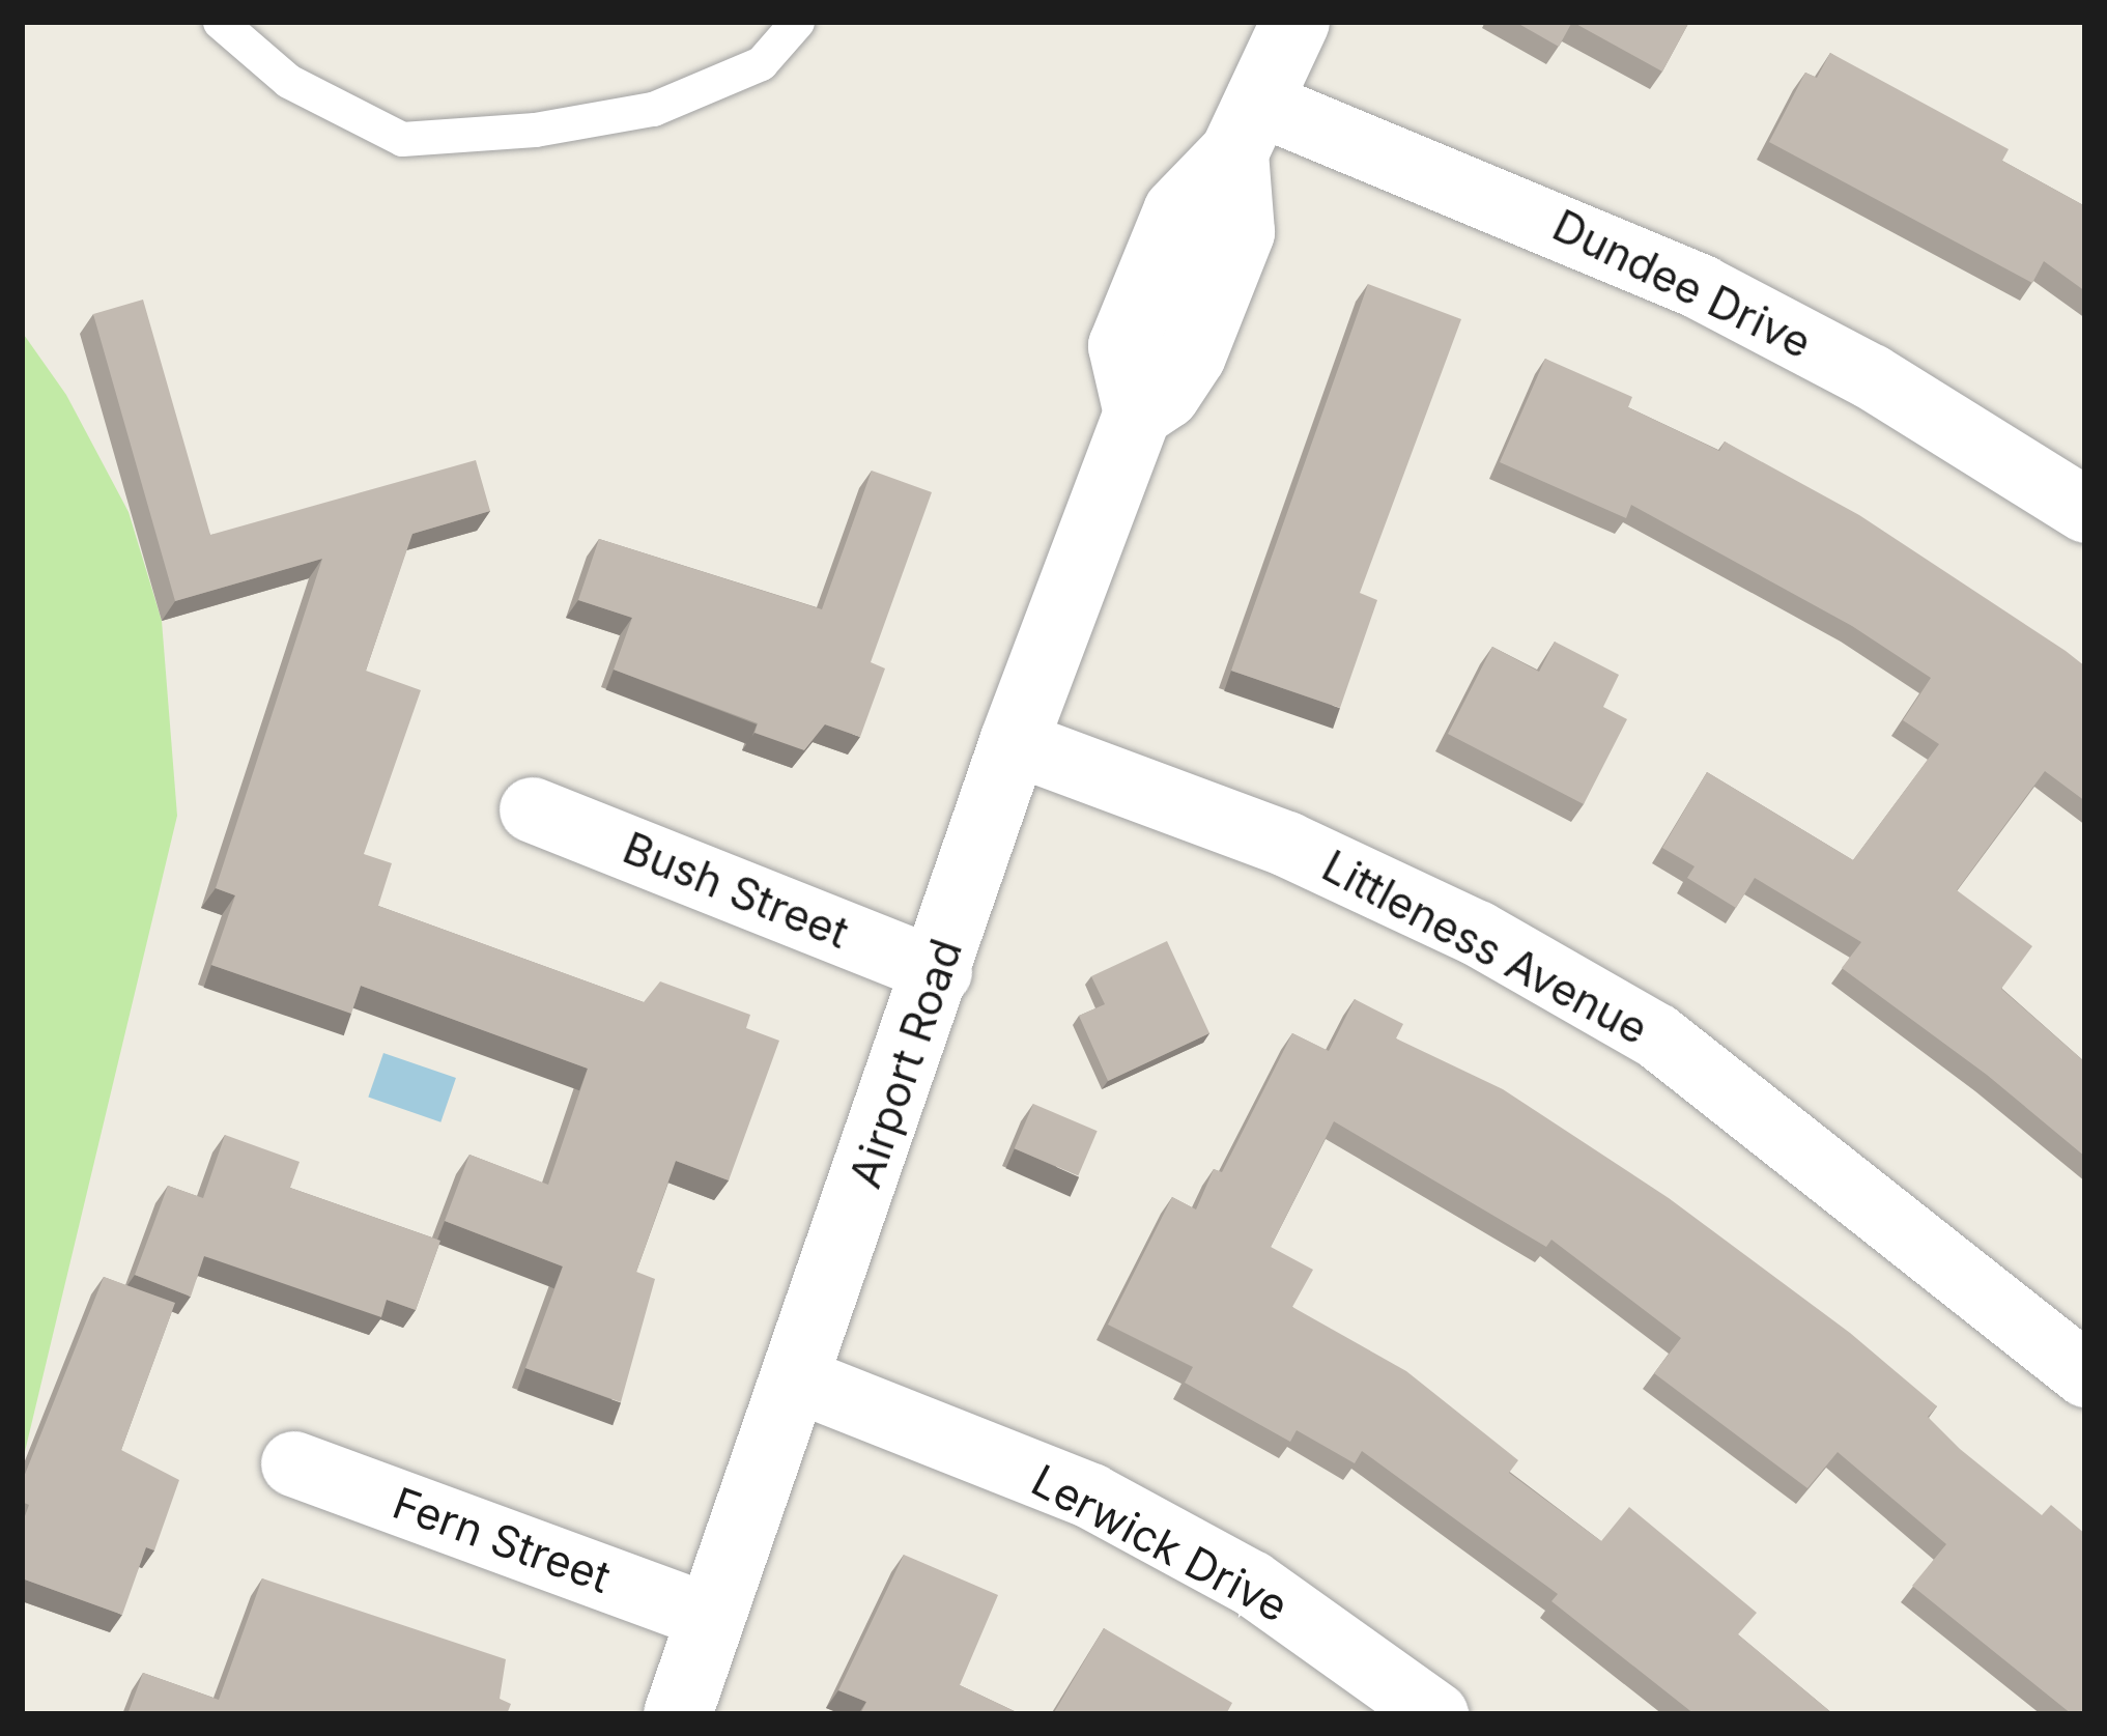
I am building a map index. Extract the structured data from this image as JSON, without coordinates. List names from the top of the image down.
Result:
{
  "streets": {
    "street": [
      "Dundee Drive",
      "Bush Street",
      "Littleness Avenue",
      "Airport Road",
      "Fern Street",
      "Lerwick Drive"
    ]
  },
  "crossings": [
    ["Dundee Drive", "Airport Road"],
    ["Bush Street", "Airport Road"],
    ["Littleness Avenue", "Airport Road"],
    ["Airport Road", "Fern Street"],
    ["Airport Road", "Lerwick Drive"]
  ]
}
